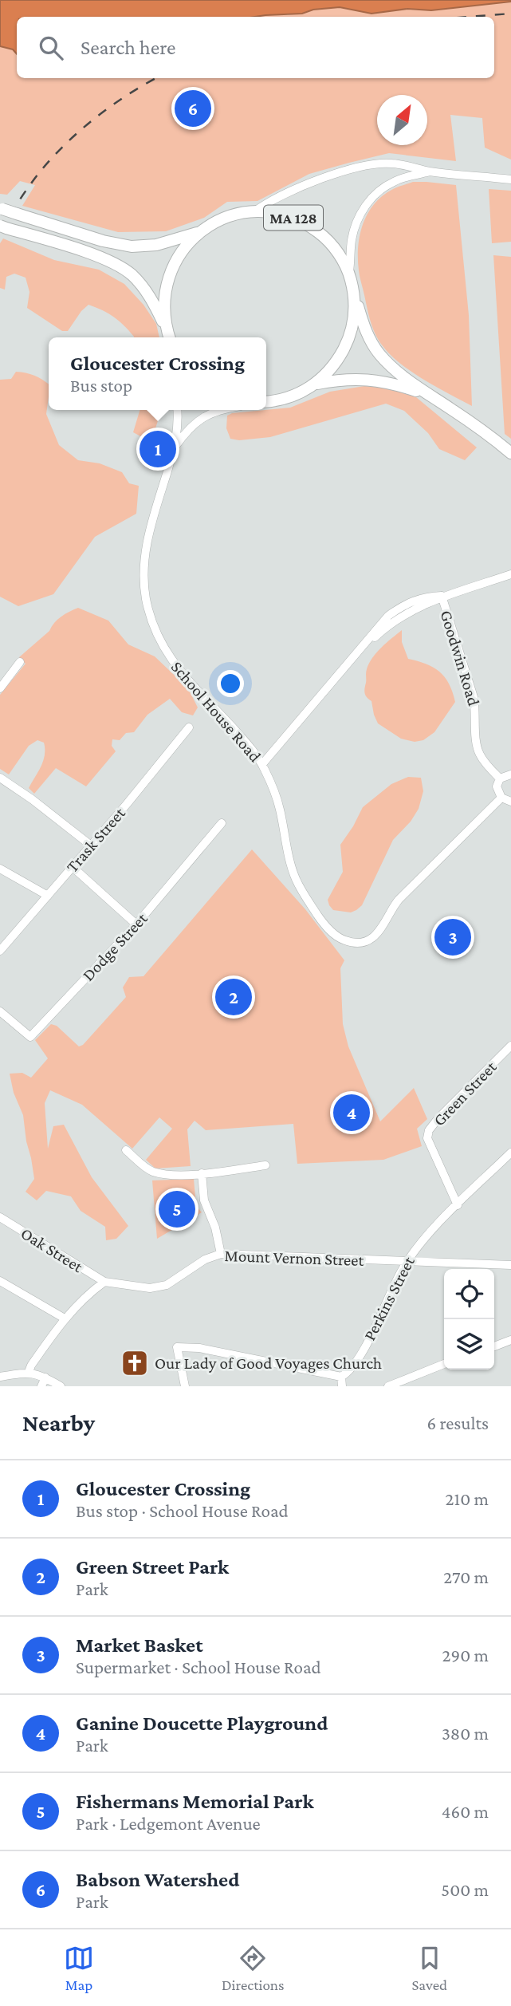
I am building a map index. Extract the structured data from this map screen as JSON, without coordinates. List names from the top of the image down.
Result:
{
  "streets": {
    "highway": ["MA 128"],
    "street": [
      "Goodwin Road",
      "School House Road",
      "Trask Street",
      "Dodge Street",
      "Green Street",
      "Oak Street",
      "Mount Vernon Street",
      "Perkins Street"
    ]
  },
  "crossings": [
    ["Green Street", "Perkins Street"],
    ["Oak Street", "Mount Vernon Street"],
    ["Mount Vernon Street", "Perkins Street"]
  ],
  "places": {
    "church": ["Our Lady of Good Voyages Church"]
  },
  "north": "top right",
  "page": {
    "search": "Search here",
    "pins": [
      "6",
      "1",
      "3",
      "2",
      "4",
      "5"
    ],
    "popup": ["Gloucester Crossing", "Bus stop"],
    "heading": ["Nearby", "6 results"],
    "list": [
      {
        "mark": "1",
        "name": "Gloucester Crossing",
        "note": "Bus stop · School House Road",
        "value": "210 m"
      },
      {
        "mark": "2",
        "name": "Green Street Park",
        "note": "Park",
        "value": "270 m"
      },
      {
        "mark": "3",
        "name": "Market Basket",
        "note": "Supermarket · School House Road",
        "value": "290 m"
      },
      {
        "mark": "4",
        "name": "Ganine Doucette Playground",
        "note": "Park",
        "value": "380 m"
      },
      {
        "mark": "5",
        "name": "Fishermans Memorial Park",
        "note": "Park · Ledgemont Avenue",
        "value": "460 m"
      },
      {
        "mark": "6",
        "name": "Babson Watershed",
        "note": "Park",
        "value": "500 m"
      }
    ],
    "nav": ["Map", "Directions", "Saved"]
  }
}
